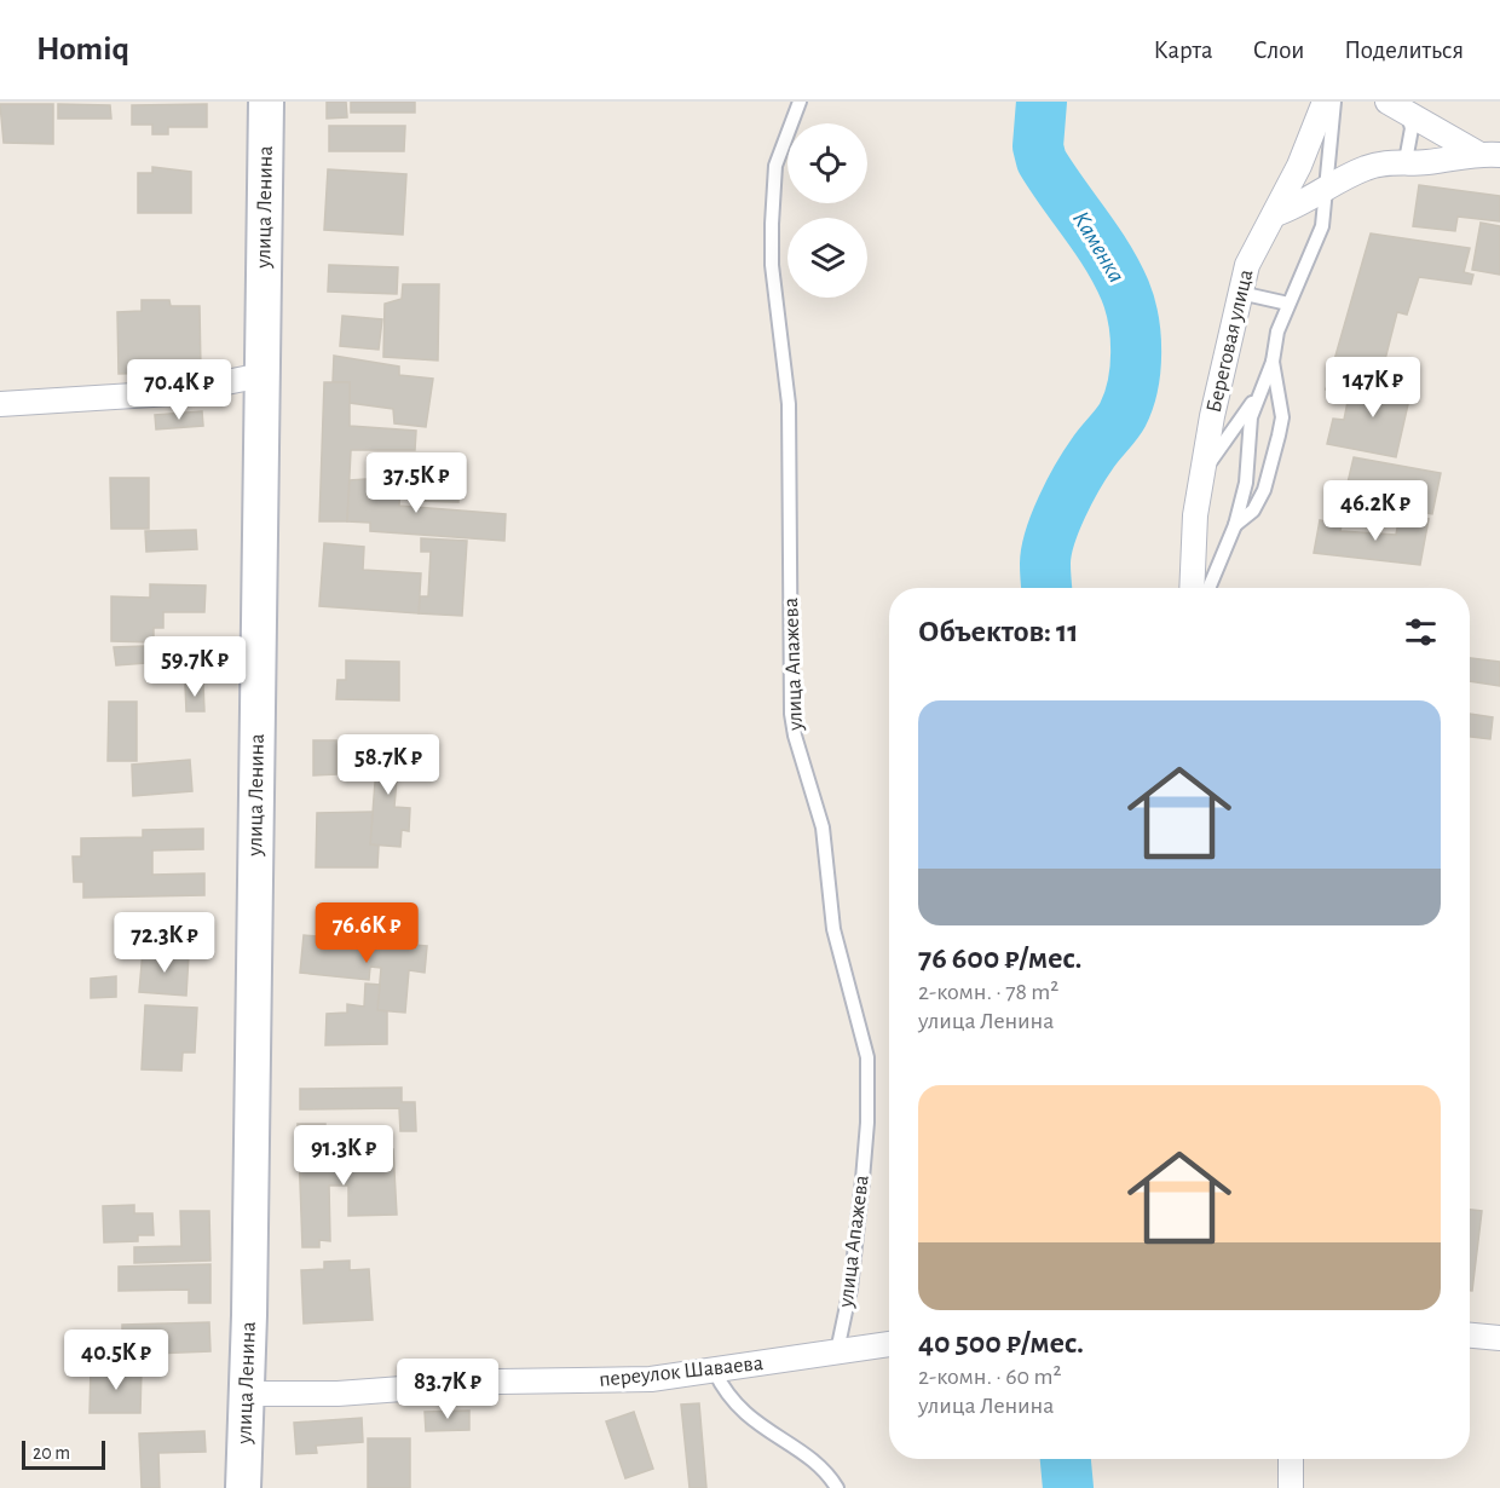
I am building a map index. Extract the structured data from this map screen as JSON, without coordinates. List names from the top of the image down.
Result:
{
  "streets": {
    "street": ["улица Ленина", "Береговая улица", "переулок Шаваева"],
    "lane": ["улица Апажева"]
  },
  "crossings": [
    ["улица Ленина", "переулок Шаваева"],
    ["улица Апажева", "переулок Шаваева"]
  ],
  "water": ["Каменка"],
  "scale_bar": "20 m",
  "page": {
    "header": "Homiq",
    "nav": ["Карта", "Слои", "Поделиться"],
    "price": [
      "147K ₽",
      "70.4K ₽",
      "37.5K ₽",
      "46.2K ₽",
      "59.7K ₽",
      "58.7K ₽",
      "76.6K ₽",
      "72.3K ₽",
      "91.3K ₽",
      "40.5K ₽",
      "83.7K ₽"
    ],
    "heading": "Объектов: 11",
    "list": [
      {
        "name": "76 600 ₽/мес.",
        "note": "2-комн. · 78 m² · улица Ленина"
      },
      {
        "name": "40 500 ₽/мес.",
        "note": "2-комн. · 60 m² · улица Ленина"
      }
    ],
    "scale": "20 m"
  }
}
